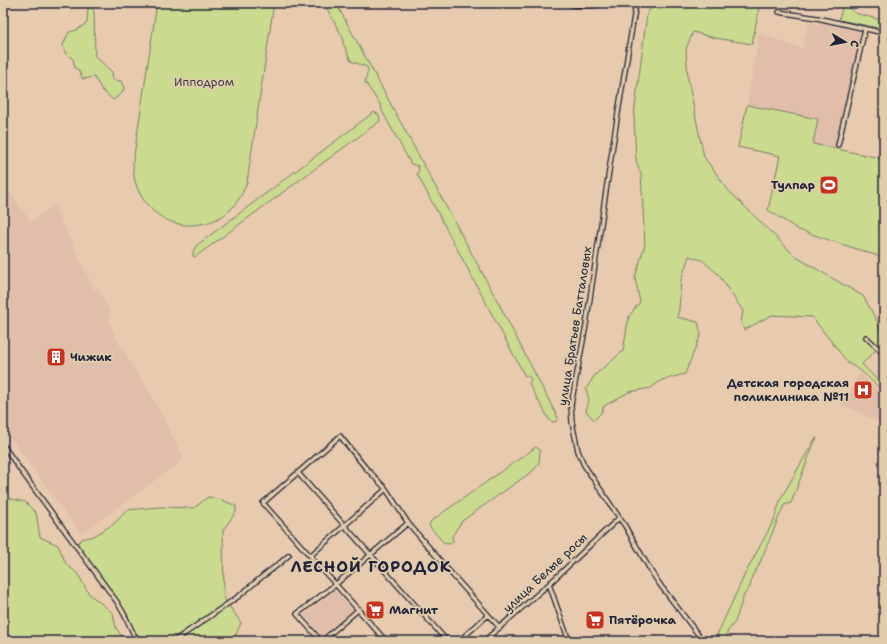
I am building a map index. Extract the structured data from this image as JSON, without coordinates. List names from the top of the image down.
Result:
{
  "streets": {
    "street": ["улица Братьев Батталовых", "улица Белые росы"]
  },
  "crossings": [
    ["улица Братьев Батталовых", "улица Белые росы"]
  ],
  "districts": ["ЛЕСНОЙ ГОРОДОК"],
  "parks": ["Ипподром"],
  "places": {
    "sports": ["Тулпар"],
    "building": ["Чижик"],
    "hospital": ["Детская городская поликлиника №11"],
    "supermarket": ["Магнит", "Пятёрочка"]
  },
  "north": "right"
}
